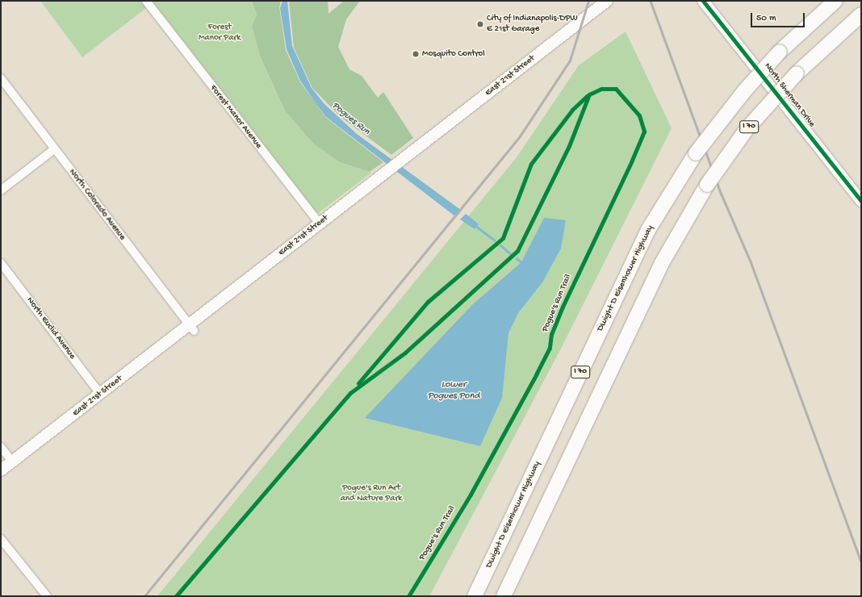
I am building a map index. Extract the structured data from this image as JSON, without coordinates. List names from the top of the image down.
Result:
{
  "streets": {
    "highway": ["I 70", "Dwight D Eisenhower Highway"],
    "main road": ["East 21st Street", "North Sherman Drive"],
    "street": ["Forest Manor Avenue", "North Colorado Avenue", "North Euclid Avenue"],
    "cycle path": ["Pogue's Run Trail"]
  },
  "crossings": [
    ["East 21st Street", "Forest Manor Avenue"],
    ["East 21st Street", "North Colorado Avenue"],
    ["East 21st Street", "North Euclid Avenue"]
  ],
  "water": ["Pogues Run", "Lower Pogues Pond"],
  "parks": ["Forest Manor Park", "Pogue's Run Art and Nature Park"],
  "places": ["City of Indianapolis-DPW E 21st Garage", "Mosquito Control"],
  "scale_bar": "50 m"
}
